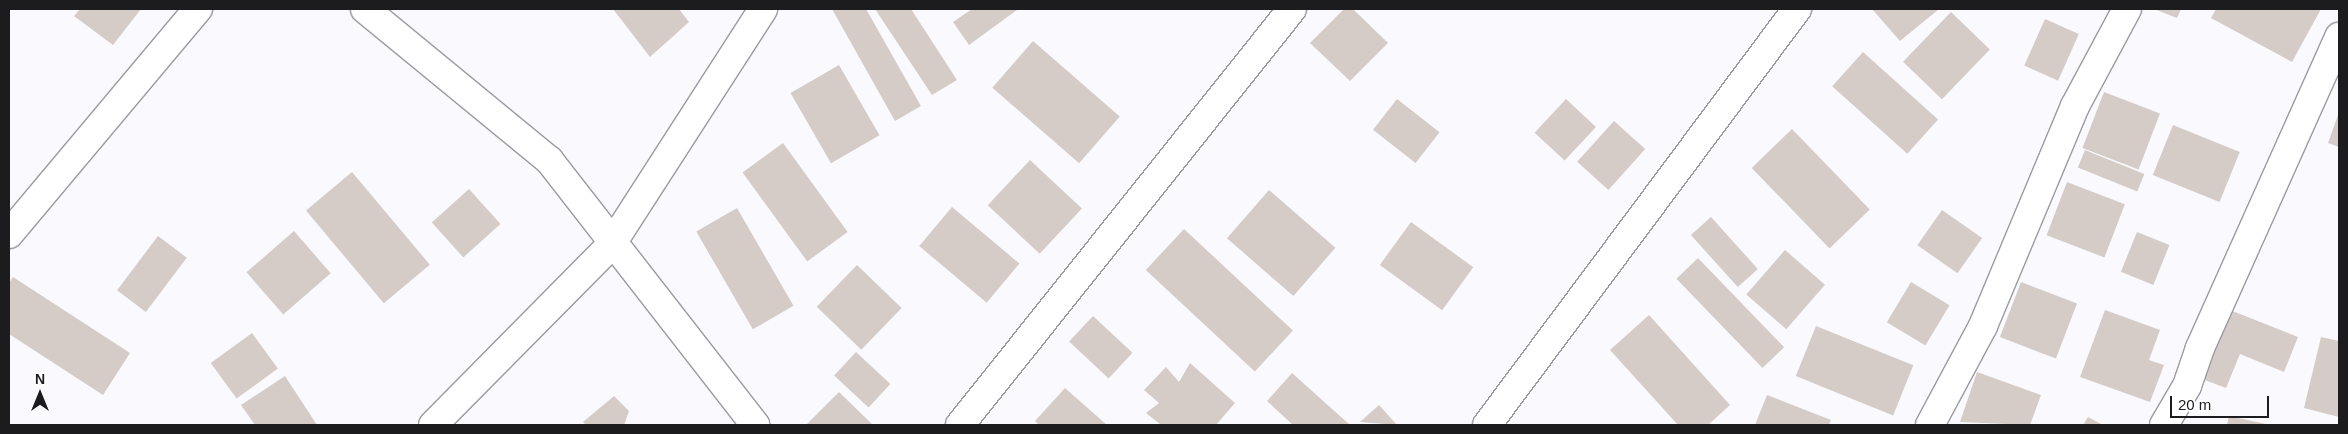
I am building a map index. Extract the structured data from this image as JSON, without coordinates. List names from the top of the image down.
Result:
{
  "scale_bar": "20 m",
  "north": "top"
}
